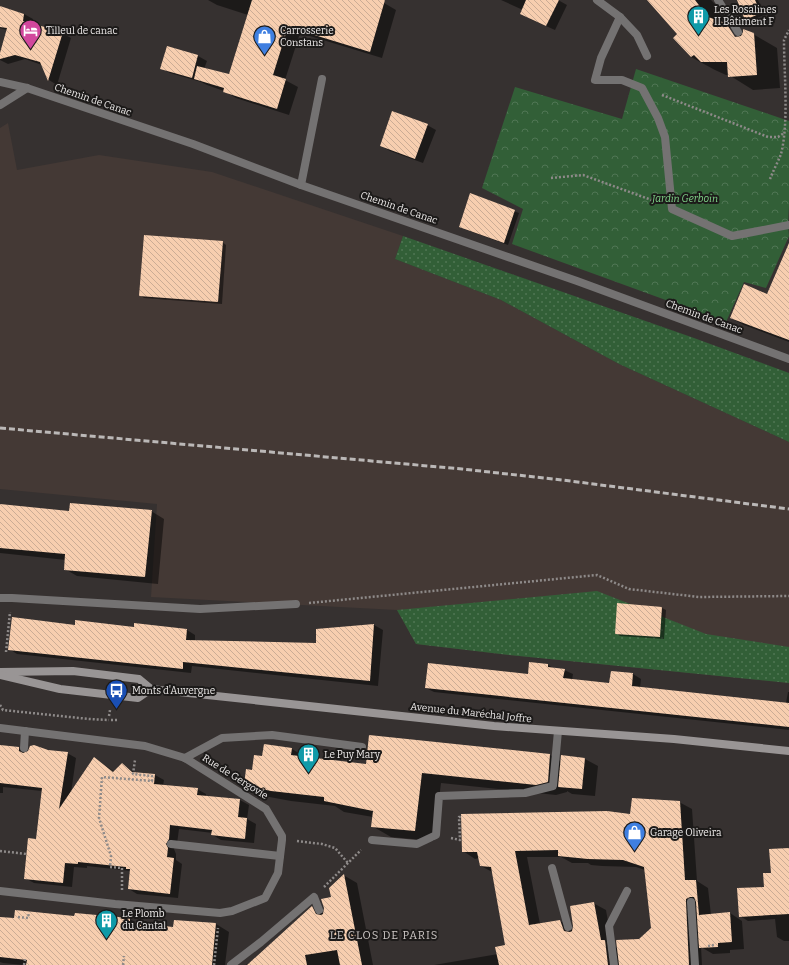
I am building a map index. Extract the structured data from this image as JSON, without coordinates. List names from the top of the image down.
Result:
{
  "streets": {
    "main road": ["Avenue du Maréchal Joffre"],
    "street": ["Chemin de Canac", "Rue de Gergovie"]
  },
  "districts": ["LE CLOS DE PARIS"],
  "parks": ["Jardin Gerboin"],
  "places": {
    "building": ["Les Rosalines II Bâtiment F", "Le Puy Mary", "Le Plomb du Cantal"],
    "hotel": ["Tilleul de canac"],
    "shop": ["Carrosserie Constans", "Garage Oliveira"],
    "bus stop": ["Monts d'Auvergne"]
  }
}
